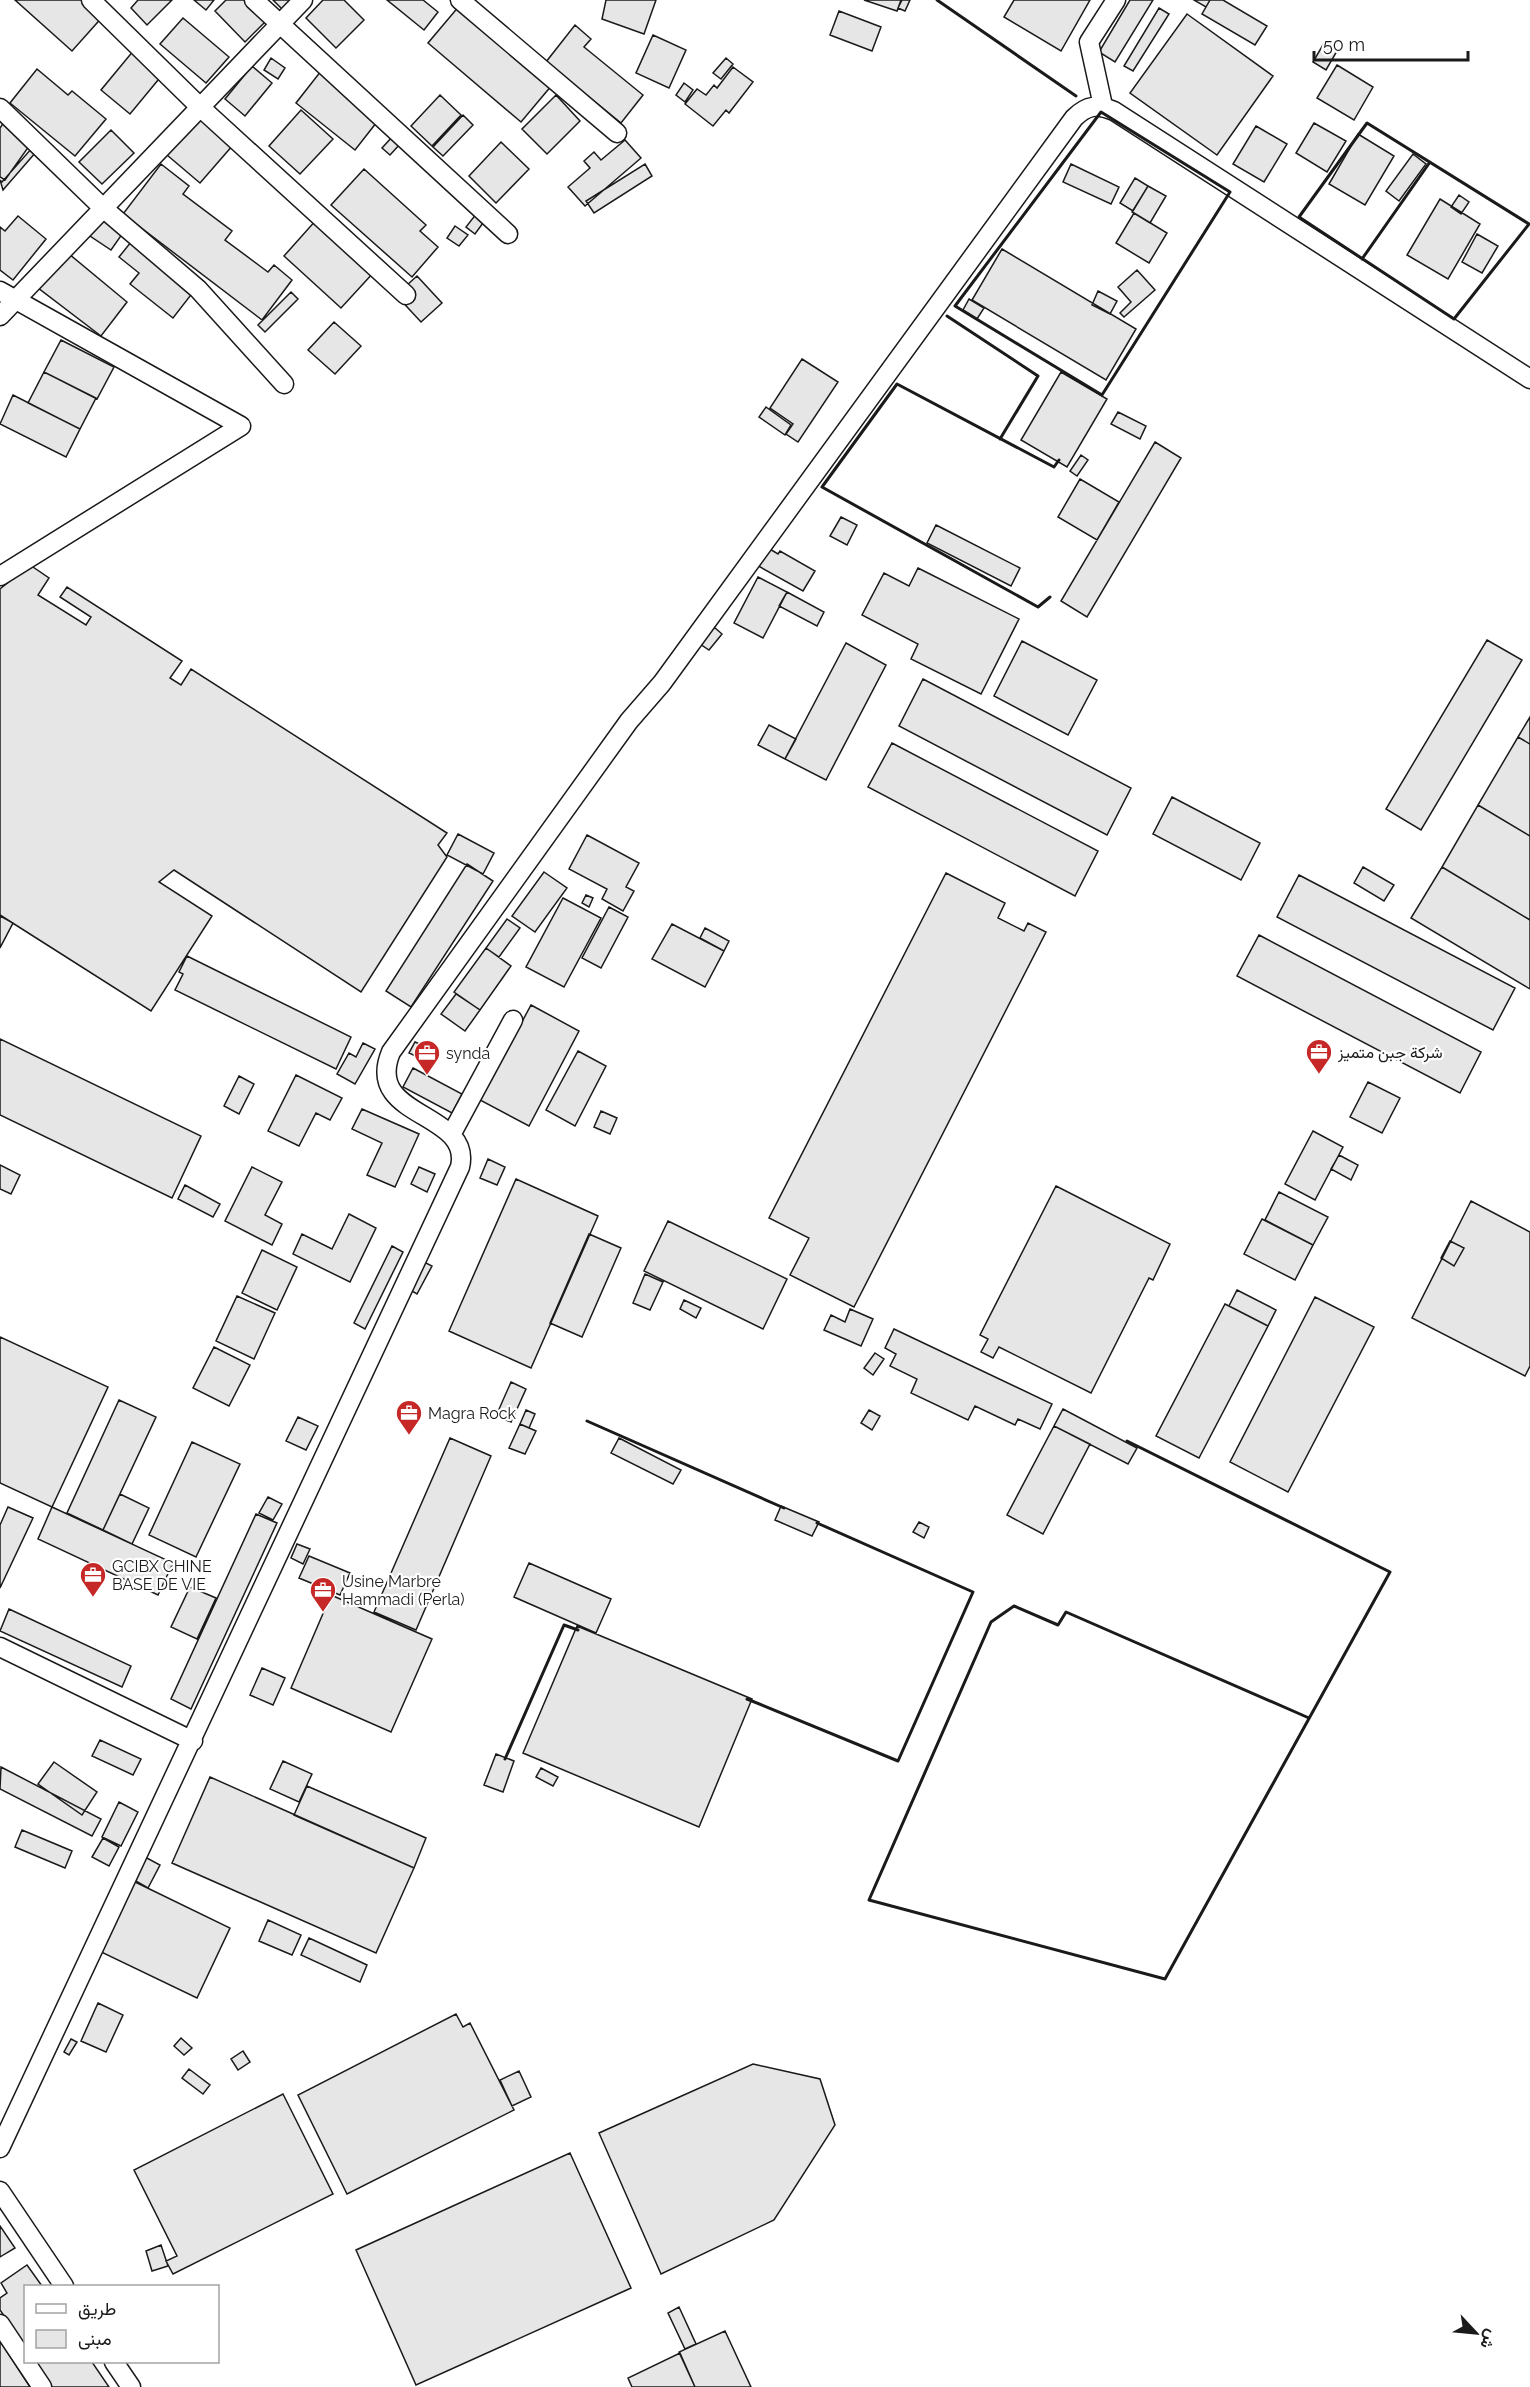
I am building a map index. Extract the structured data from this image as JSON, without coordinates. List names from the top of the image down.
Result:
{
  "places": {
    "office": [
      "شركة جبن متميز",
      "synda",
      "Magra Rock",
      "GCIBX CHINE BASE DE VIE",
      "Usine Marbre Hammadi (Perla)"
    ]
  },
  "legend": ["طريق", "مبنى"],
  "scale_bar": "50 m",
  "north": "bottom right"
}
